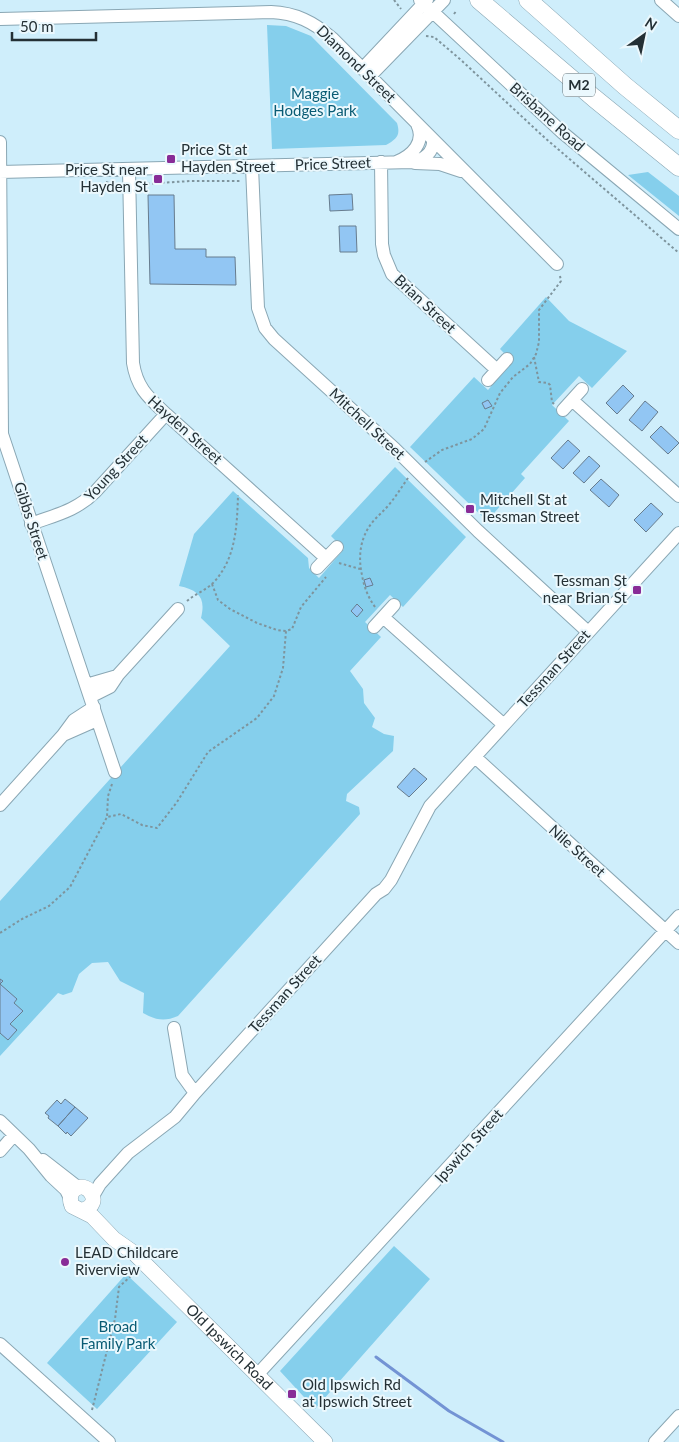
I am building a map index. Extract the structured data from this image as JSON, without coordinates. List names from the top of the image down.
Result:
{
  "streets": {
    "highway": ["M2"],
    "main road": ["Old Ipswich Road"],
    "street": [
      "Diamond Street",
      "Brisbane Road",
      "Price Street",
      "Brian Street",
      "Mitchell Street",
      "Hayden Street",
      "Young Street",
      "Gibbs Street",
      "Tessman Street",
      "Nile Street",
      "Ipswich Street"
    ]
  },
  "crossings": [
    ["Diamond Street", "Price Street"],
    ["Price Street", "Brian Street"],
    ["Price Street", "Mitchell Street"],
    ["Price Street", "Hayden Street"],
    ["Price Street", "Gibbs Street"],
    ["Mitchell Street", "Tessman Street"],
    ["Hayden Street", "Young Street"],
    ["Young Street", "Gibbs Street"],
    ["Tessman Street", "Nile Street"],
    ["Tessman Street", "Old Ipswich Road"],
    ["Nile Street", "Ipswich Street"],
    ["Ipswich Street", "Old Ipswich Road"]
  ],
  "parks": ["Maggie Hodges Park", "Broad Family Park"],
  "places": {
    "transit": [
      "Price St at Hayden Street",
      "Price St near Hayden St",
      "Mitchell St at Tessman Street",
      "Tessman St near Brian St",
      "Old Ipswich Rd at Ipswich Street"
    ],
    "other": ["LEAD Childcare Riverview"]
  },
  "scale_bar": "50 m",
  "north": "top right"
}
